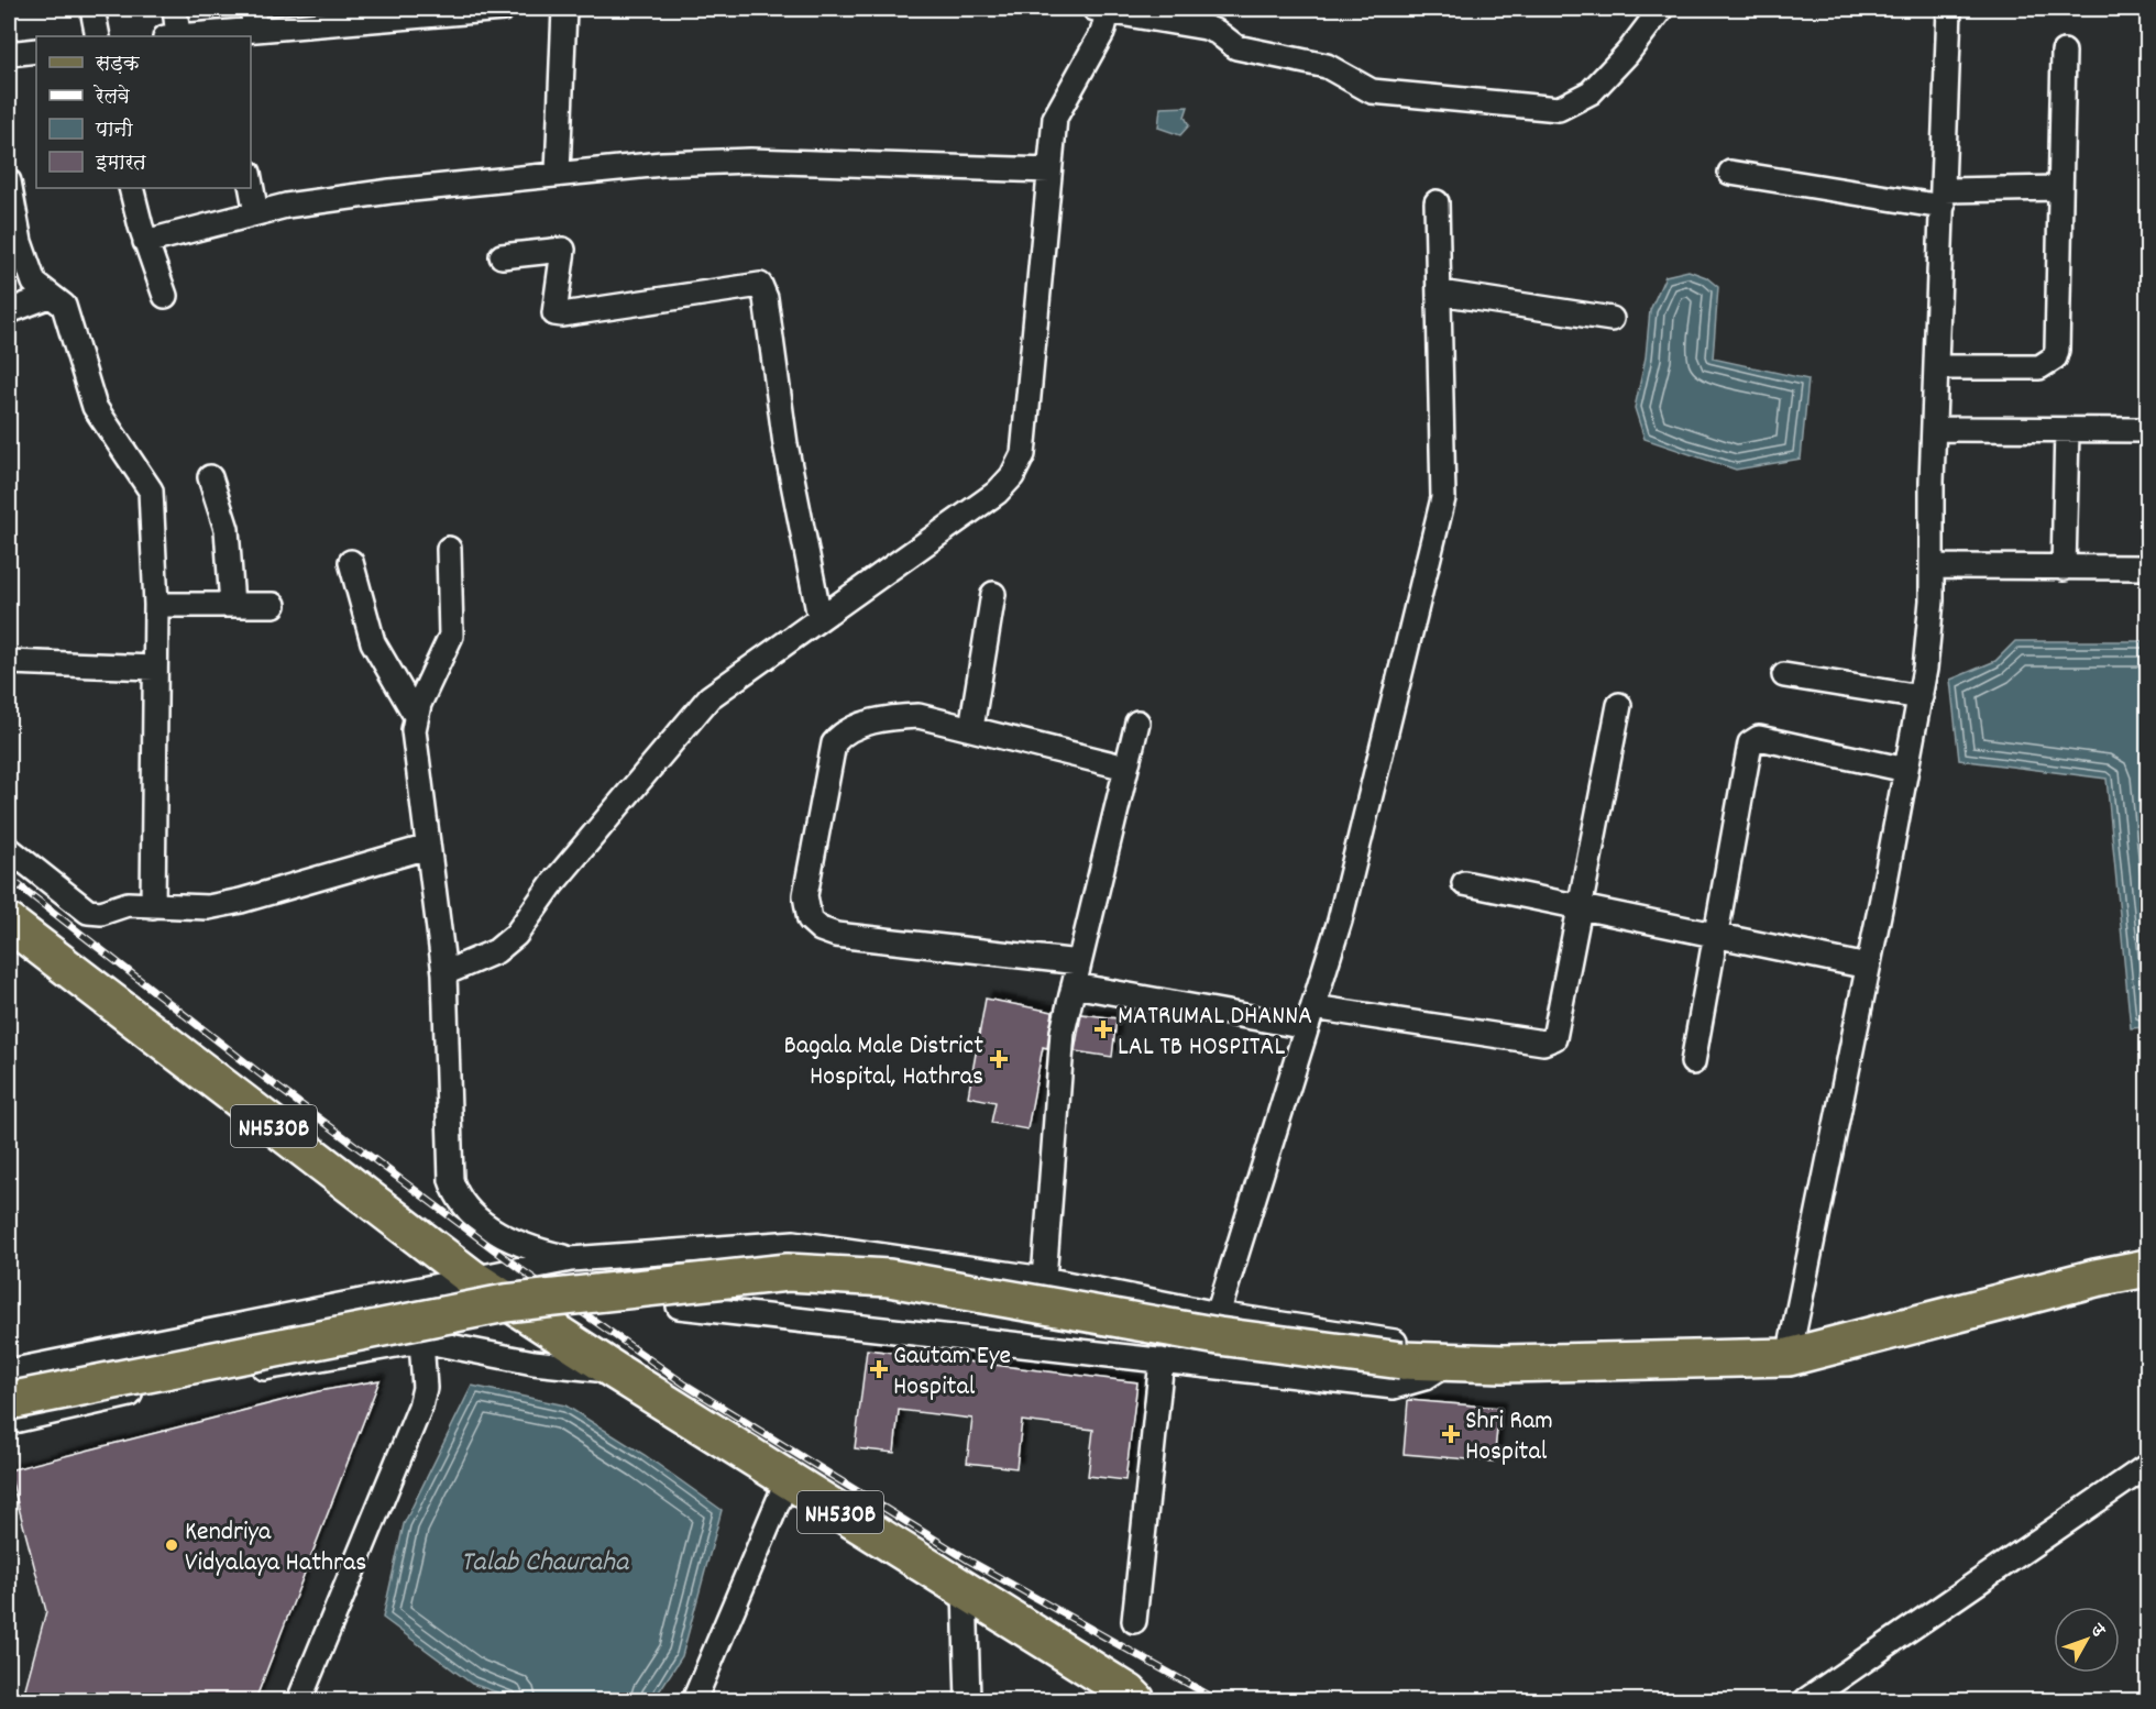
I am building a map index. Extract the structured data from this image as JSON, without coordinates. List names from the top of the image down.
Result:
{
  "streets": {
    "main road": ["NH530B"]
  },
  "water": ["Talab Chauraha"],
  "places": {
    "health": [
      "MATRUMAL DHANNA LAL TB HOSPITAL",
      "Bagala Male District Hospital, Hathras",
      "Gautam Eye Hospital",
      "Shri Ram Hospital"
    ],
    "other": ["Kendriya Vidyalaya Hathras"]
  },
  "legend": [
    "सड़क",
    "रेलवे",
    "पानी",
    "इमारत"
  ],
  "north": "top right"
}
